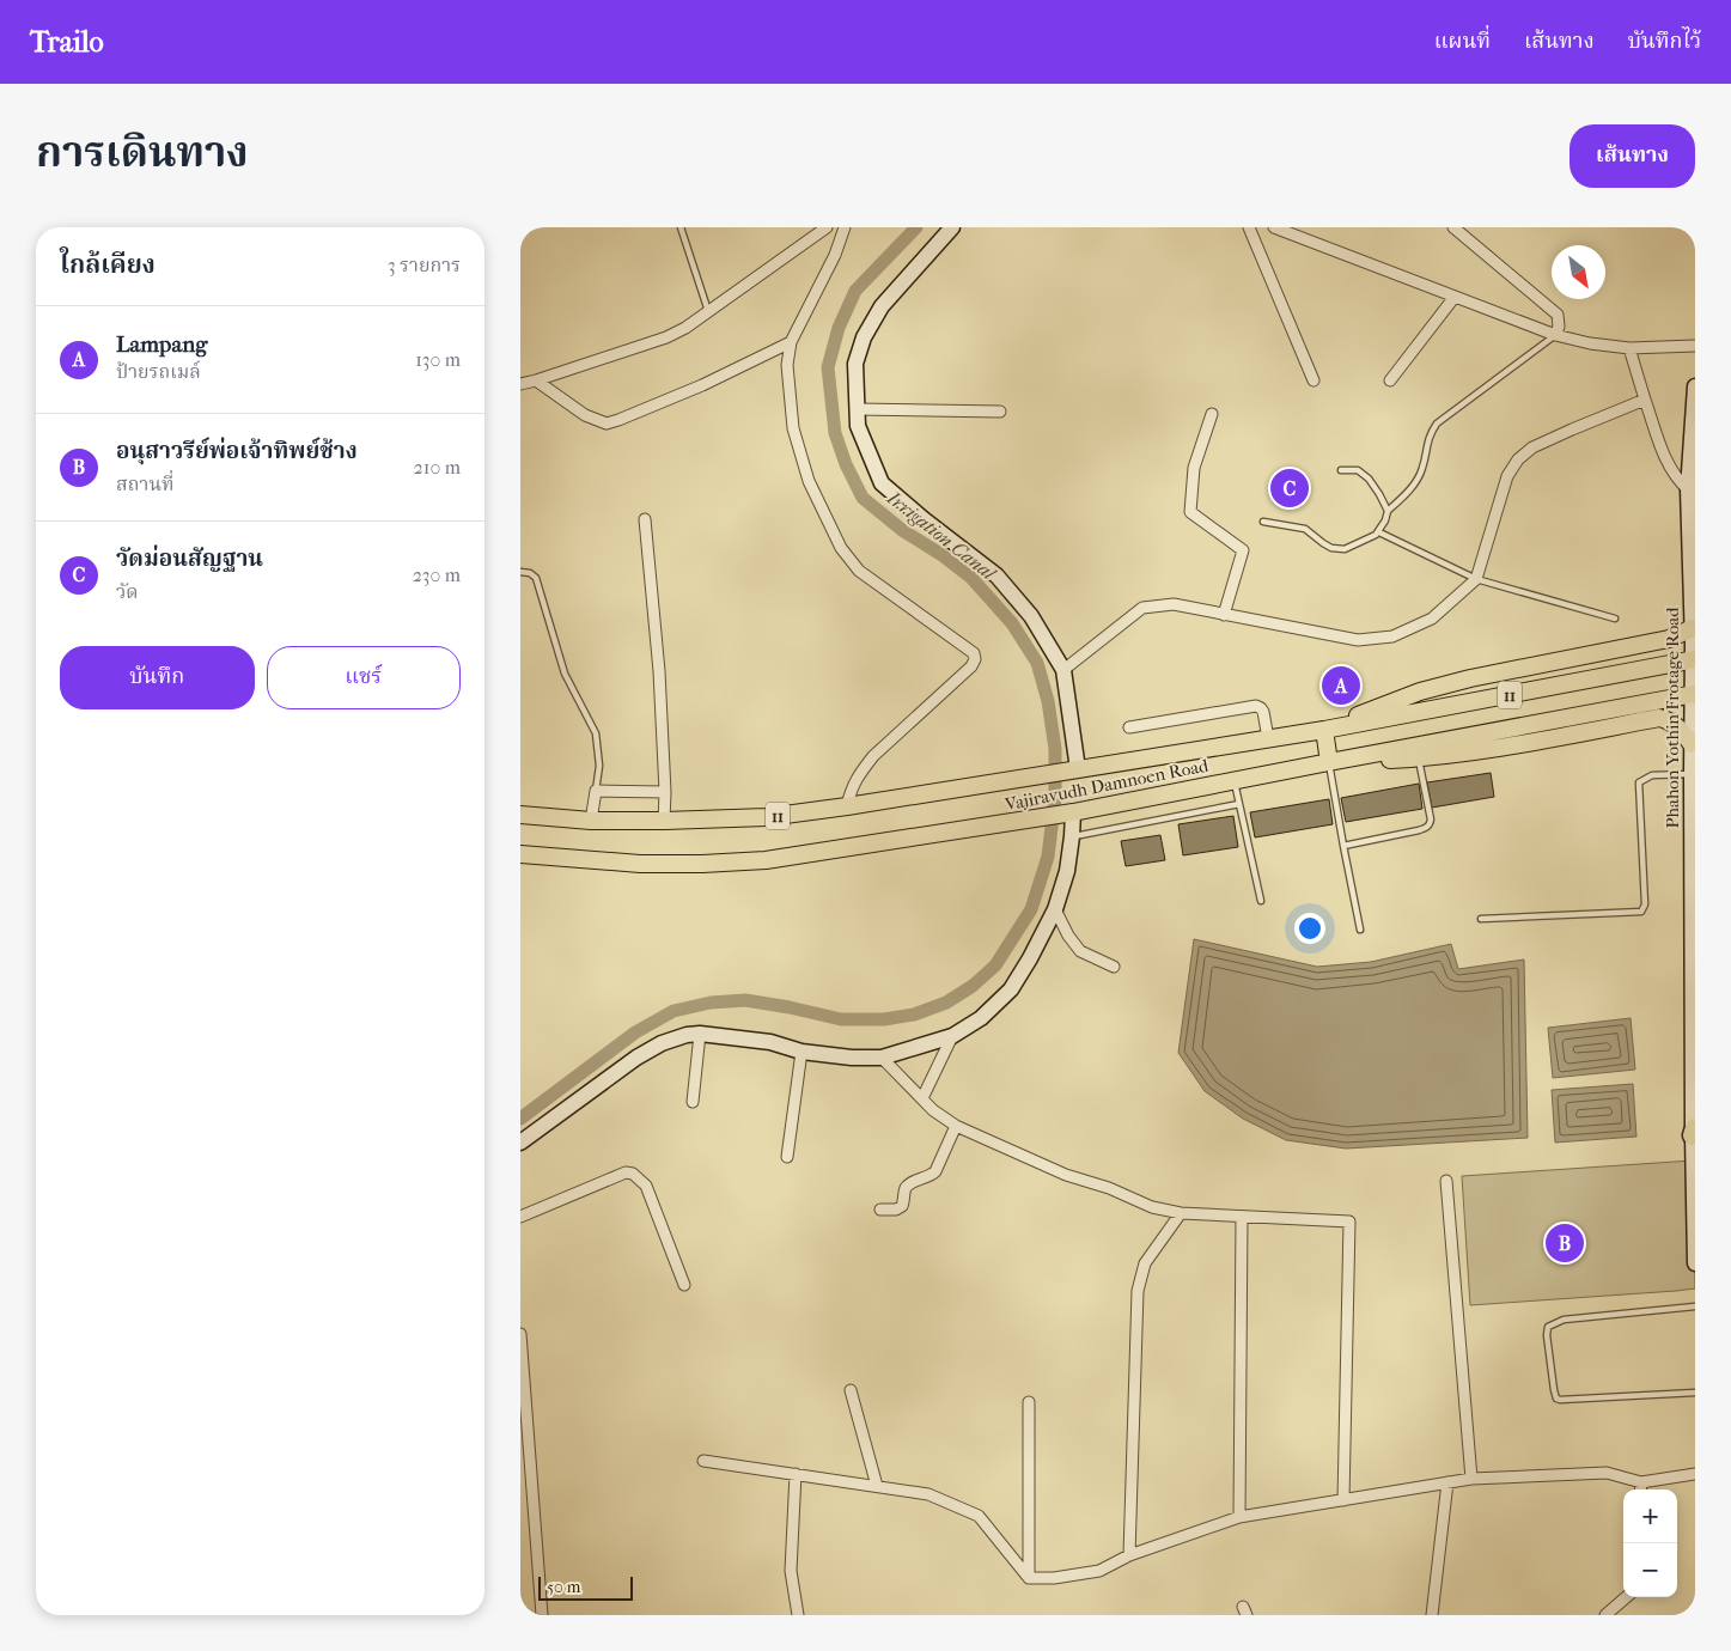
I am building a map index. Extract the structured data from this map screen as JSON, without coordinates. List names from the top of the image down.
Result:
{
  "streets": {
    "main road": ["11", "Vajiravudh Damnoen Road"],
    "street": ["Phahon Yothin Frotage Road"]
  },
  "crossings": [
    ["Phahon Yothin Frotage Road", "Vajiravudh Damnoen Road"]
  ],
  "water": ["Irrigation Canal"],
  "scale_bar": "50 m",
  "north": "bottom right",
  "page": {
    "header": "Trailo",
    "nav": ["แผนที่", "เส้นทาง", "บันทึกไว้"],
    "title": "การเดินทาง",
    "buttons": [
      "เส้นทาง",
      ["บันทึก", "แชร์"]
    ],
    "heading": ["ใกล้เคียง", "3 รายการ"],
    "list": [
      {
        "mark": "A",
        "name": "Lampang",
        "note": "ป้ายรถเมล์",
        "value": "130 m"
      },
      {
        "mark": "B",
        "name": "อนุสาวรีย์พ่อเจ้าทิพย์ช้าง",
        "note": "สถานที่",
        "value": "210 m"
      },
      {
        "mark": "C",
        "name": "วัดม่อนสัญฐาน",
        "note": "วัด",
        "value": "230 m"
      }
    ],
    "pins": ["C", "A", "B"],
    "map_buttons": ["+", "−"],
    "scale": "50 m"
  }
}
